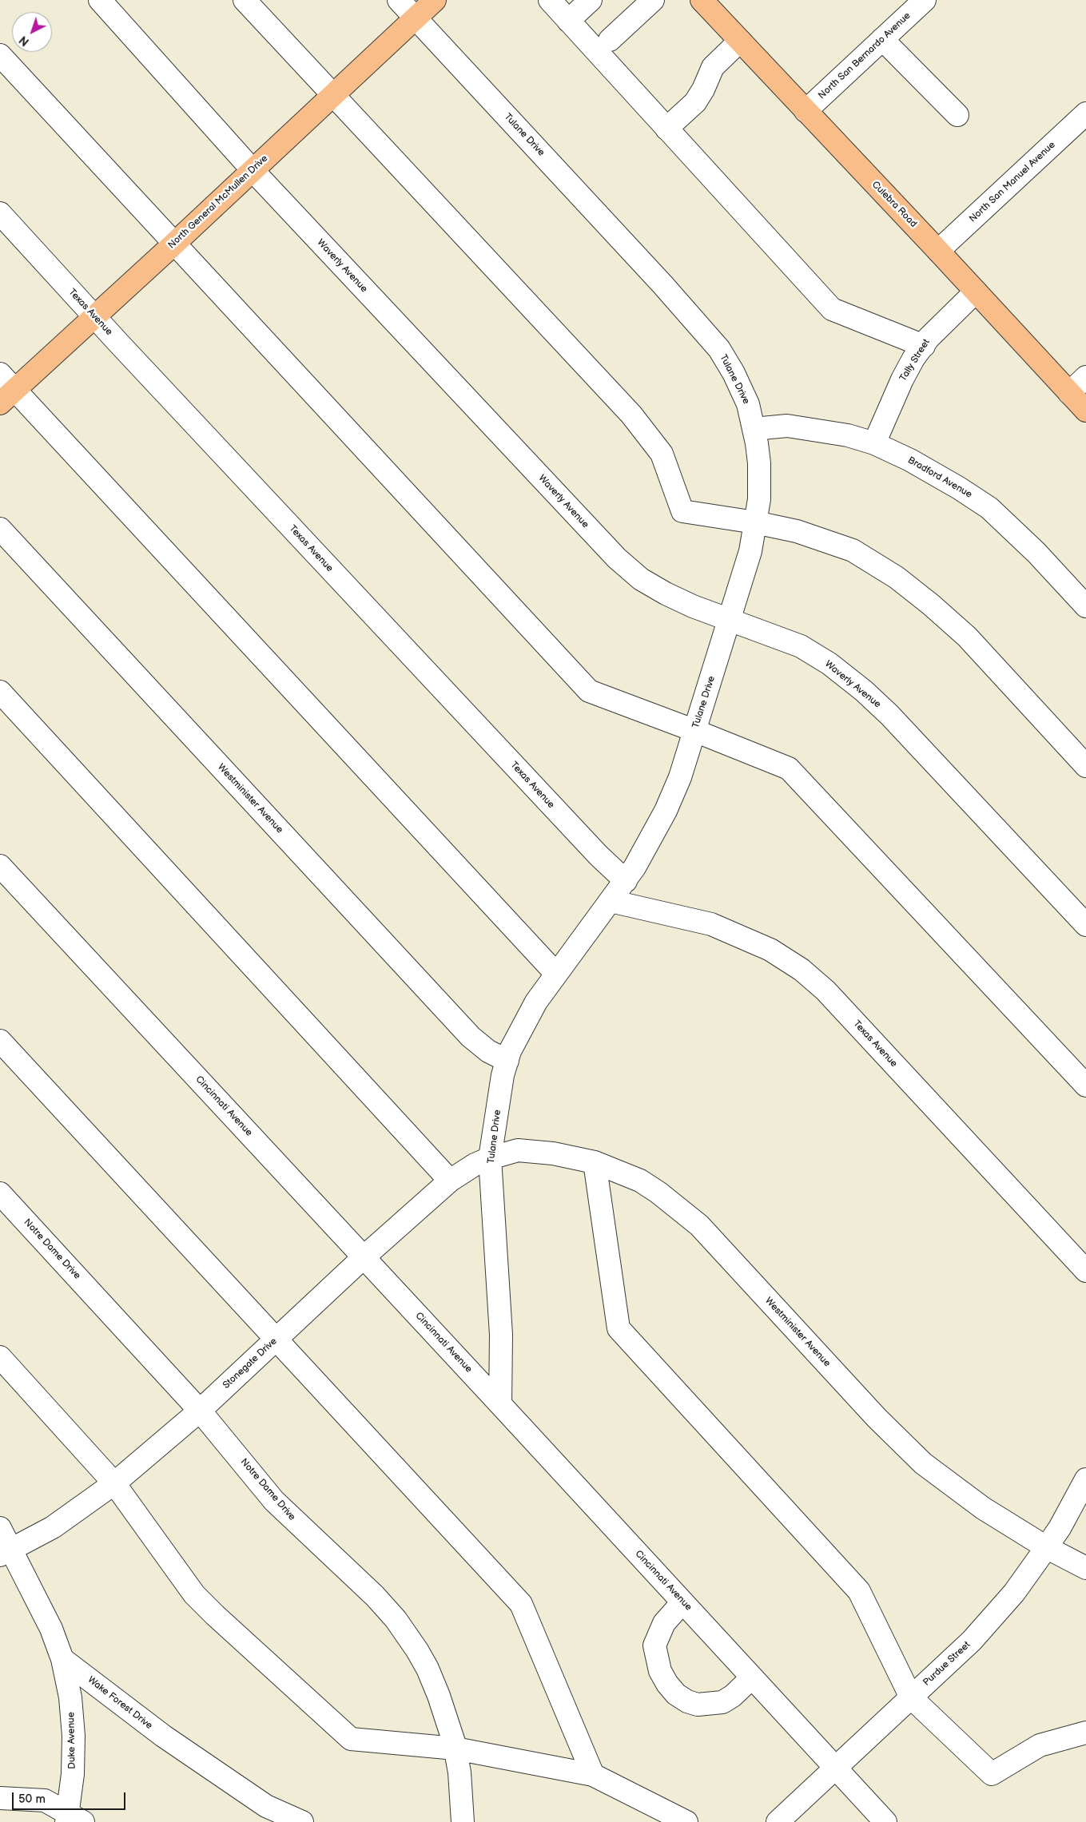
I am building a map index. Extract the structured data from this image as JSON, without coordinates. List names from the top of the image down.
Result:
{
  "streets": {
    "main road": ["North General McMullen Drive", "Culebra Road"],
    "street": [
      "North San Bernardo Avenue",
      "Tulane Drive",
      "North San Manuel Avenue",
      "Waverly Avenue",
      "Texas Avenue",
      "Tally Street",
      "Bradford Avenue",
      "Westminister Avenue",
      "Cincinnati Avenue",
      "Notre Dame Drive",
      "Stonegate Drive",
      "Purdue Street",
      "Wake Forest Drive",
      "Duke Avenue"
    ]
  },
  "crossings": [
    ["North San Bernardo Avenue", "Culebra Road"],
    ["Tulane Drive", "North General McMullen Drive"],
    ["Tulane Drive", "Waverly Avenue"],
    ["Tulane Drive", "Texas Avenue"],
    ["Tulane Drive", "Bradford Avenue"],
    ["Tulane Drive", "Westminister Avenue"],
    ["Tulane Drive", "Cincinnati Avenue"],
    ["Tulane Drive", "Stonegate Drive"],
    ["North San Manuel Avenue", "Culebra Road"],
    ["North General McMullen Drive", "Waverly Avenue"],
    ["North General McMullen Drive", "Texas Avenue"],
    ["Culebra Road", "Tally Street"],
    ["Tally Street", "Bradford Avenue"],
    ["Westminister Avenue", "Stonegate Drive"],
    ["Westminister Avenue", "Purdue Street"],
    ["Cincinnati Avenue", "Stonegate Drive"],
    ["Cincinnati Avenue", "Purdue Street"],
    ["Notre Dame Drive", "Stonegate Drive"],
    ["Wake Forest Drive", "Duke Avenue"]
  ],
  "scale_bar": "50 m",
  "north": "bottom left"
}
